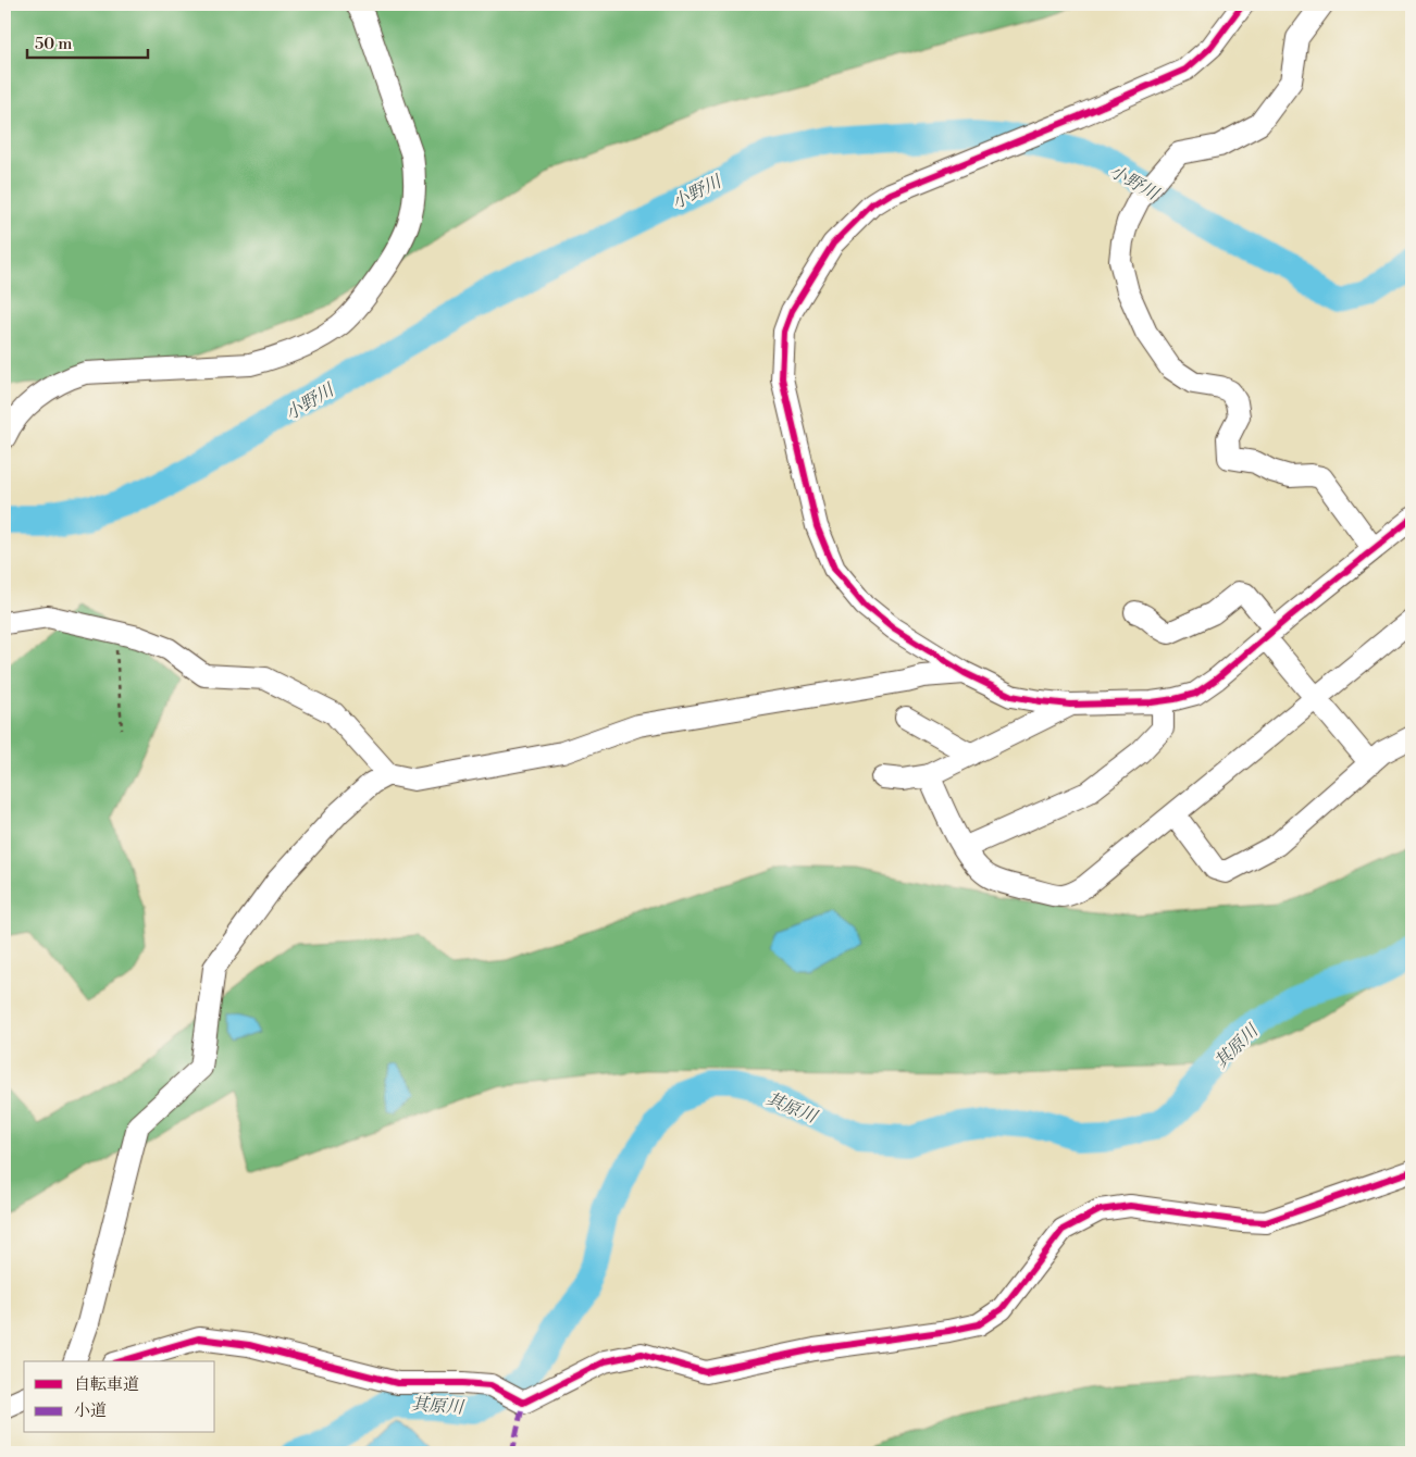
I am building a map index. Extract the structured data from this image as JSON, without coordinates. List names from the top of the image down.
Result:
{
  "water": ["小野川", "其原川"],
  "legend": ["自転車道", "小道"],
  "scale_bar": "50 m"
}
